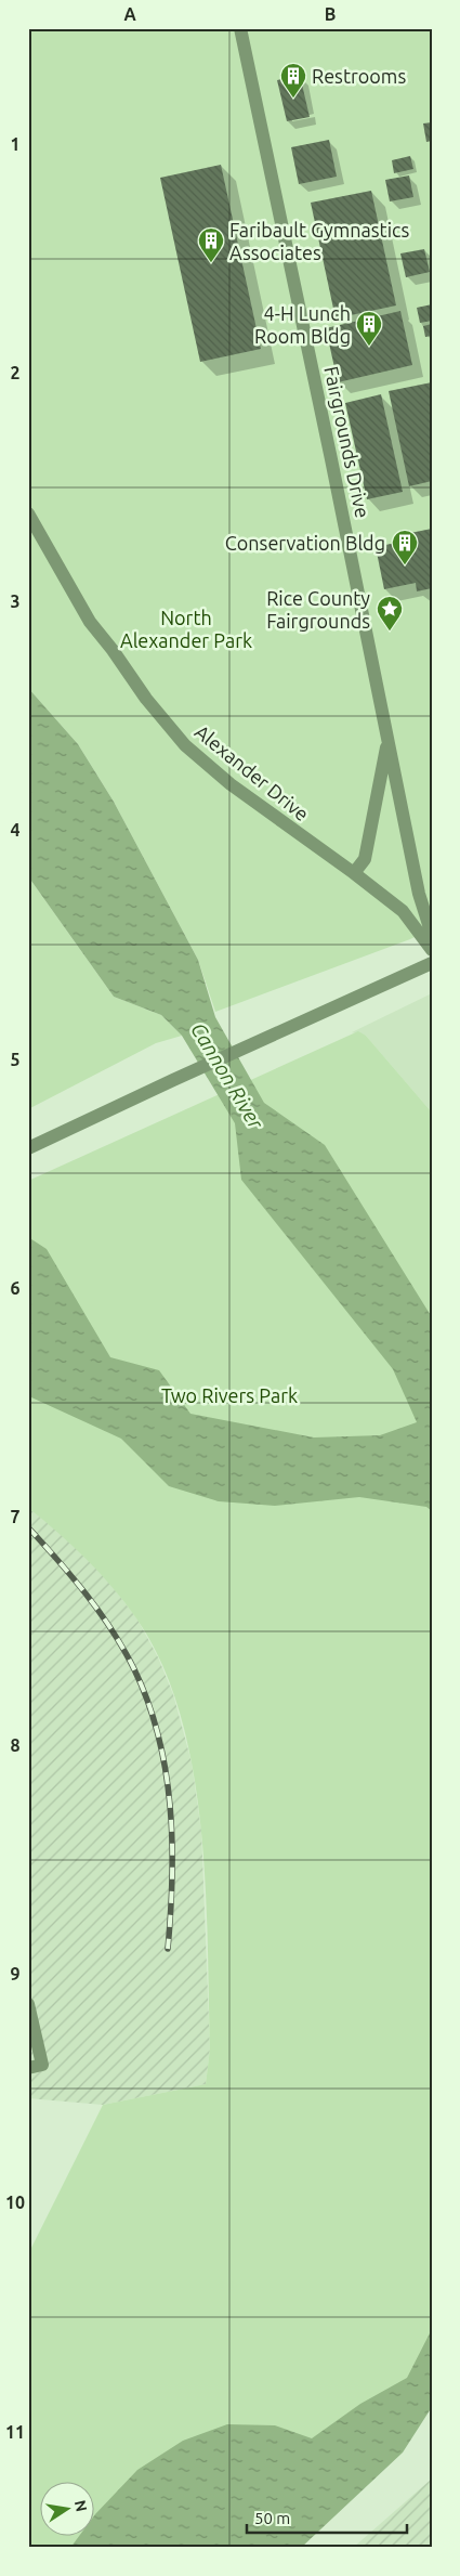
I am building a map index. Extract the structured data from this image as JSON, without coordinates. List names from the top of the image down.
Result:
{
  "streets": {
    "street": ["Fairgrounds Drive", "Alexander Drive"]
  },
  "crossings": [
    ["Fairgrounds Drive", "Alexander Drive"]
  ],
  "water": ["Cannon River"],
  "parks": ["North Alexander Park", "Two Rivers Park"],
  "places": {
    "building": [
      "Restrooms",
      "Faribault Gymnastics Associates",
      "4-H Lunch Room Bldg",
      "Conservation Bldg"
    ],
    "place": ["Rice County Fairgrounds"]
  },
  "scale_bar": "50 m",
  "north": "right",
  "grid": {
    "columns": ["A", "B"],
    "rows": [
      "1",
      "2",
      "3",
      "4",
      "5",
      "6",
      "7",
      "8",
      "9",
      "10",
      "11"
    ]
  }
}
